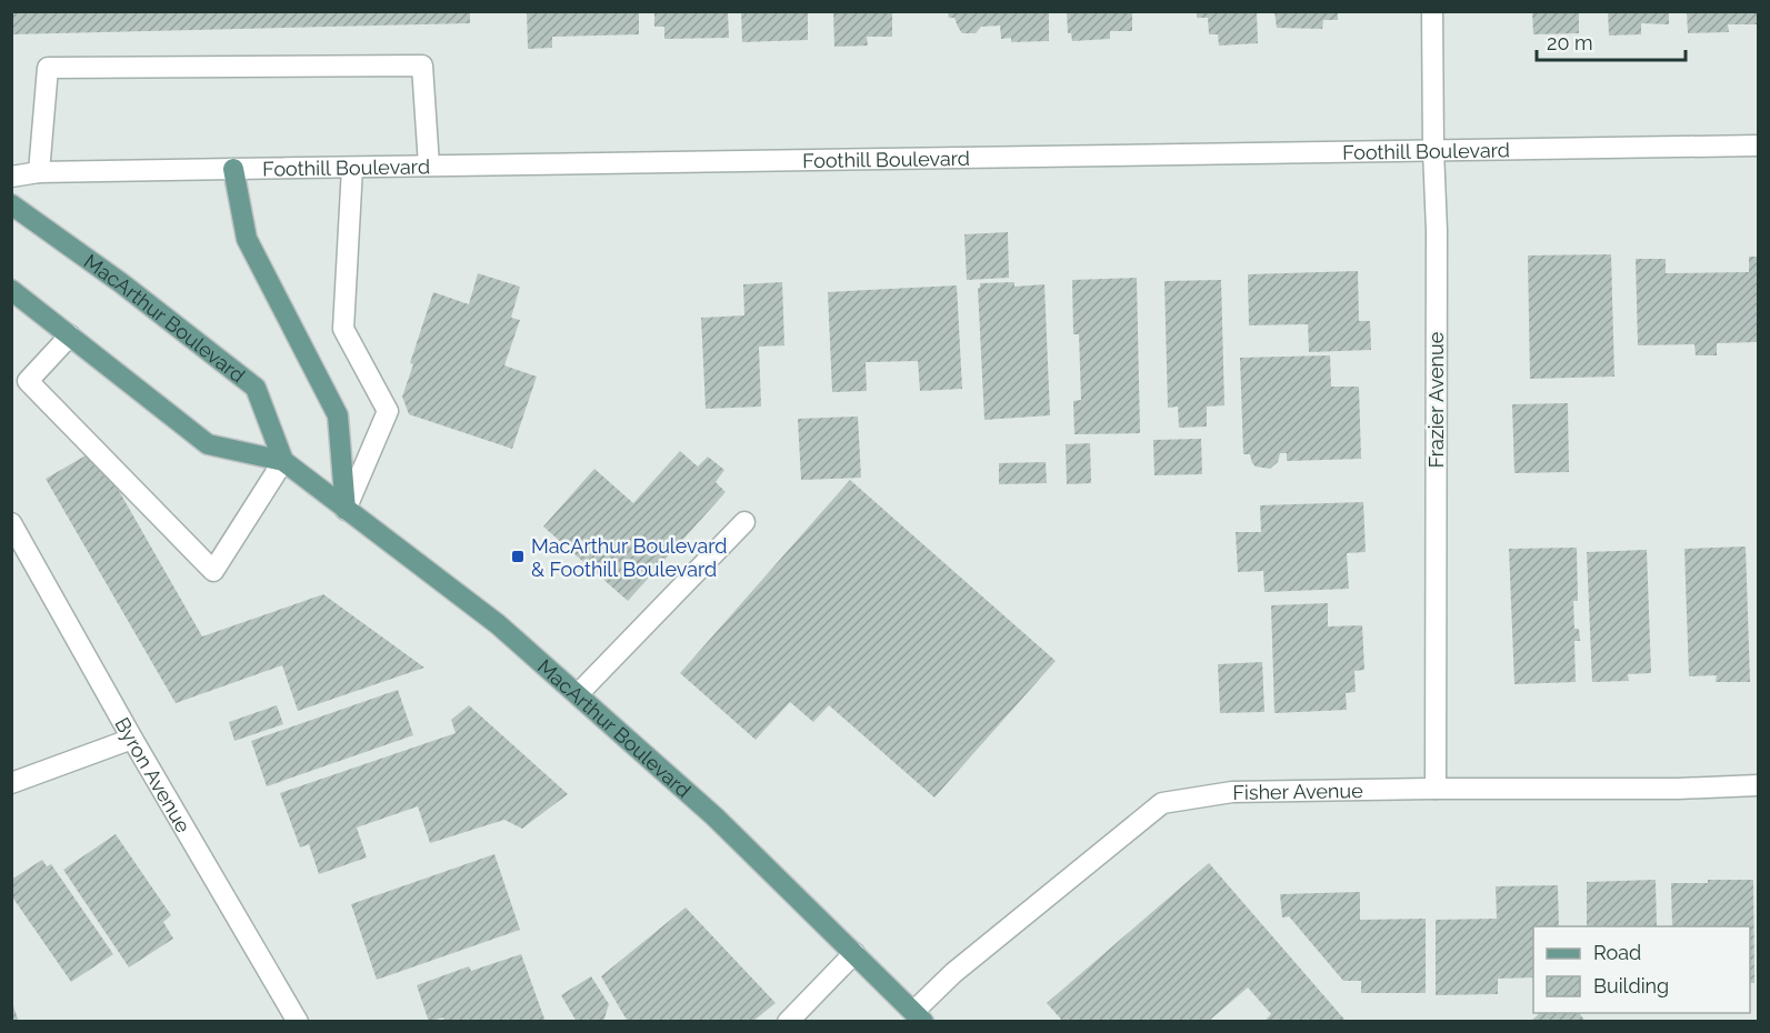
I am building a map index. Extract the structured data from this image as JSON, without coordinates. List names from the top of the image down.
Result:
{
  "streets": {
    "main road": ["MacArthur Boulevard"],
    "street": [
      "Foothill Boulevard",
      "Frazier Avenue",
      "Byron Avenue",
      "Fisher Avenue"
    ]
  },
  "crossings": [
    ["Foothill Boulevard", "Frazier Avenue"],
    ["MacArthur Boulevard", "Fisher Avenue"],
    ["Frazier Avenue", "Fisher Avenue"]
  ],
  "places": {
    "transit": ["MacArthur Boulevard & Foothill Boulevard"]
  },
  "legend": ["Road", "Building"],
  "scale_bar": "20 m"
}
